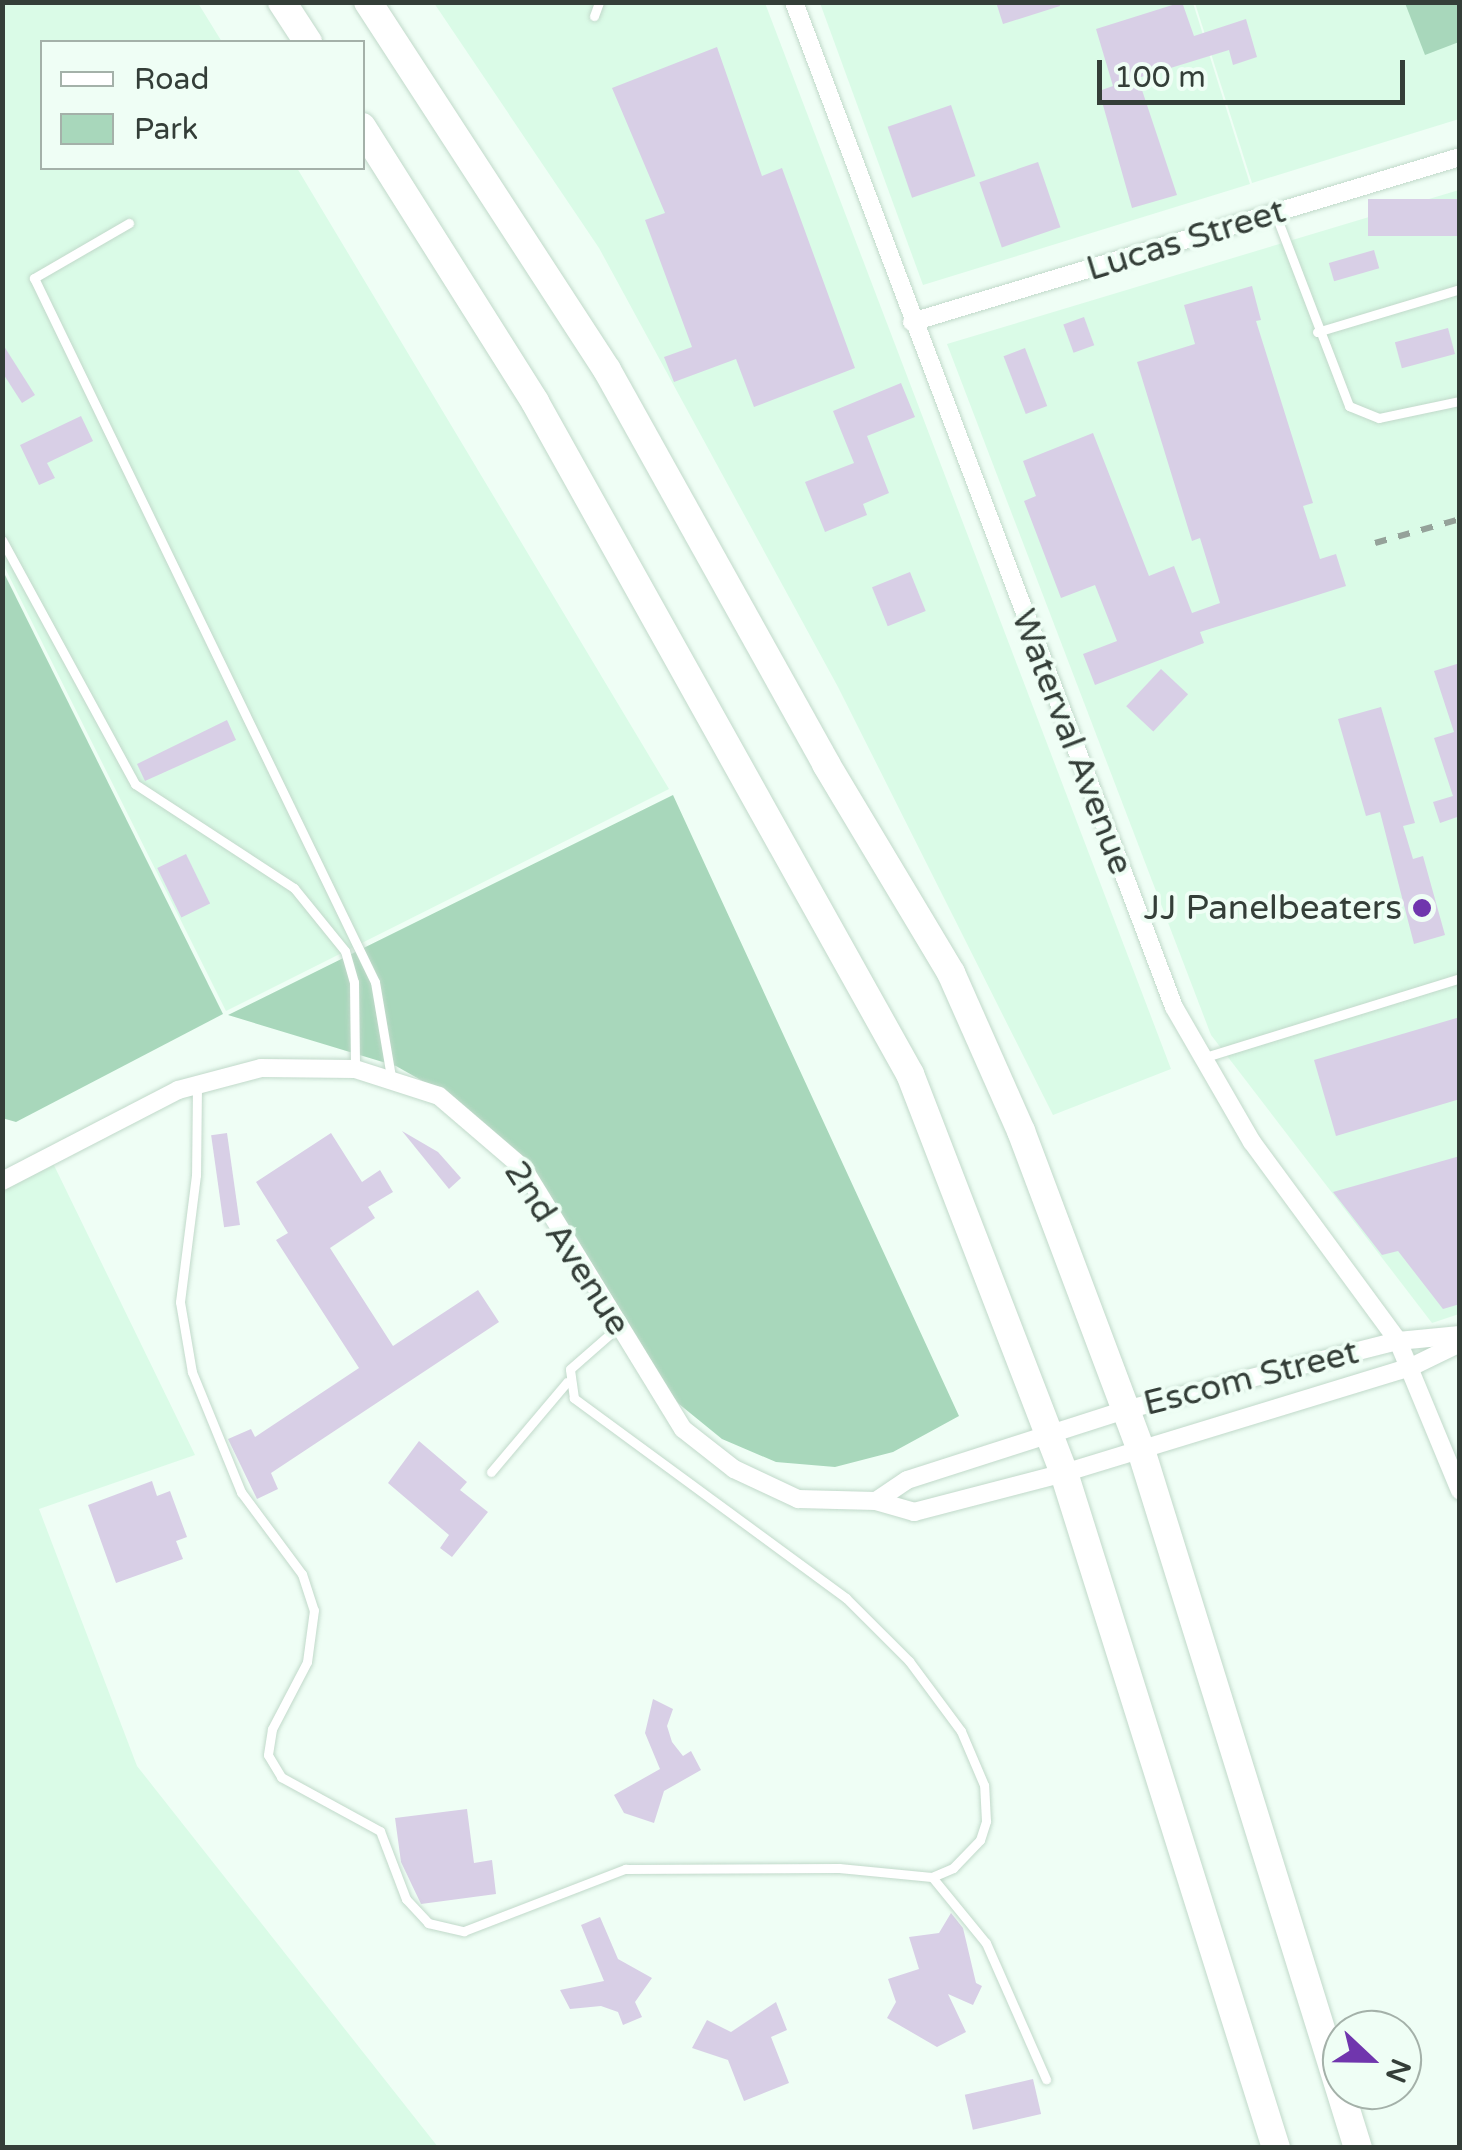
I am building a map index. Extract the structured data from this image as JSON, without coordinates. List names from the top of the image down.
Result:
{
  "streets": {
    "street": [
      "Lucas Street",
      "Waterval Avenue",
      "2nd Avenue",
      "Escom Street"
    ]
  },
  "crossings": [
    ["Lucas Street", "Waterval Avenue"],
    ["Waterval Avenue", "Escom Street"],
    ["2nd Avenue", "Escom Street"]
  ],
  "places": ["JJ Panelbeaters"],
  "legend": ["Road", "Park"],
  "scale_bar": "100 m",
  "north": "right"
}
